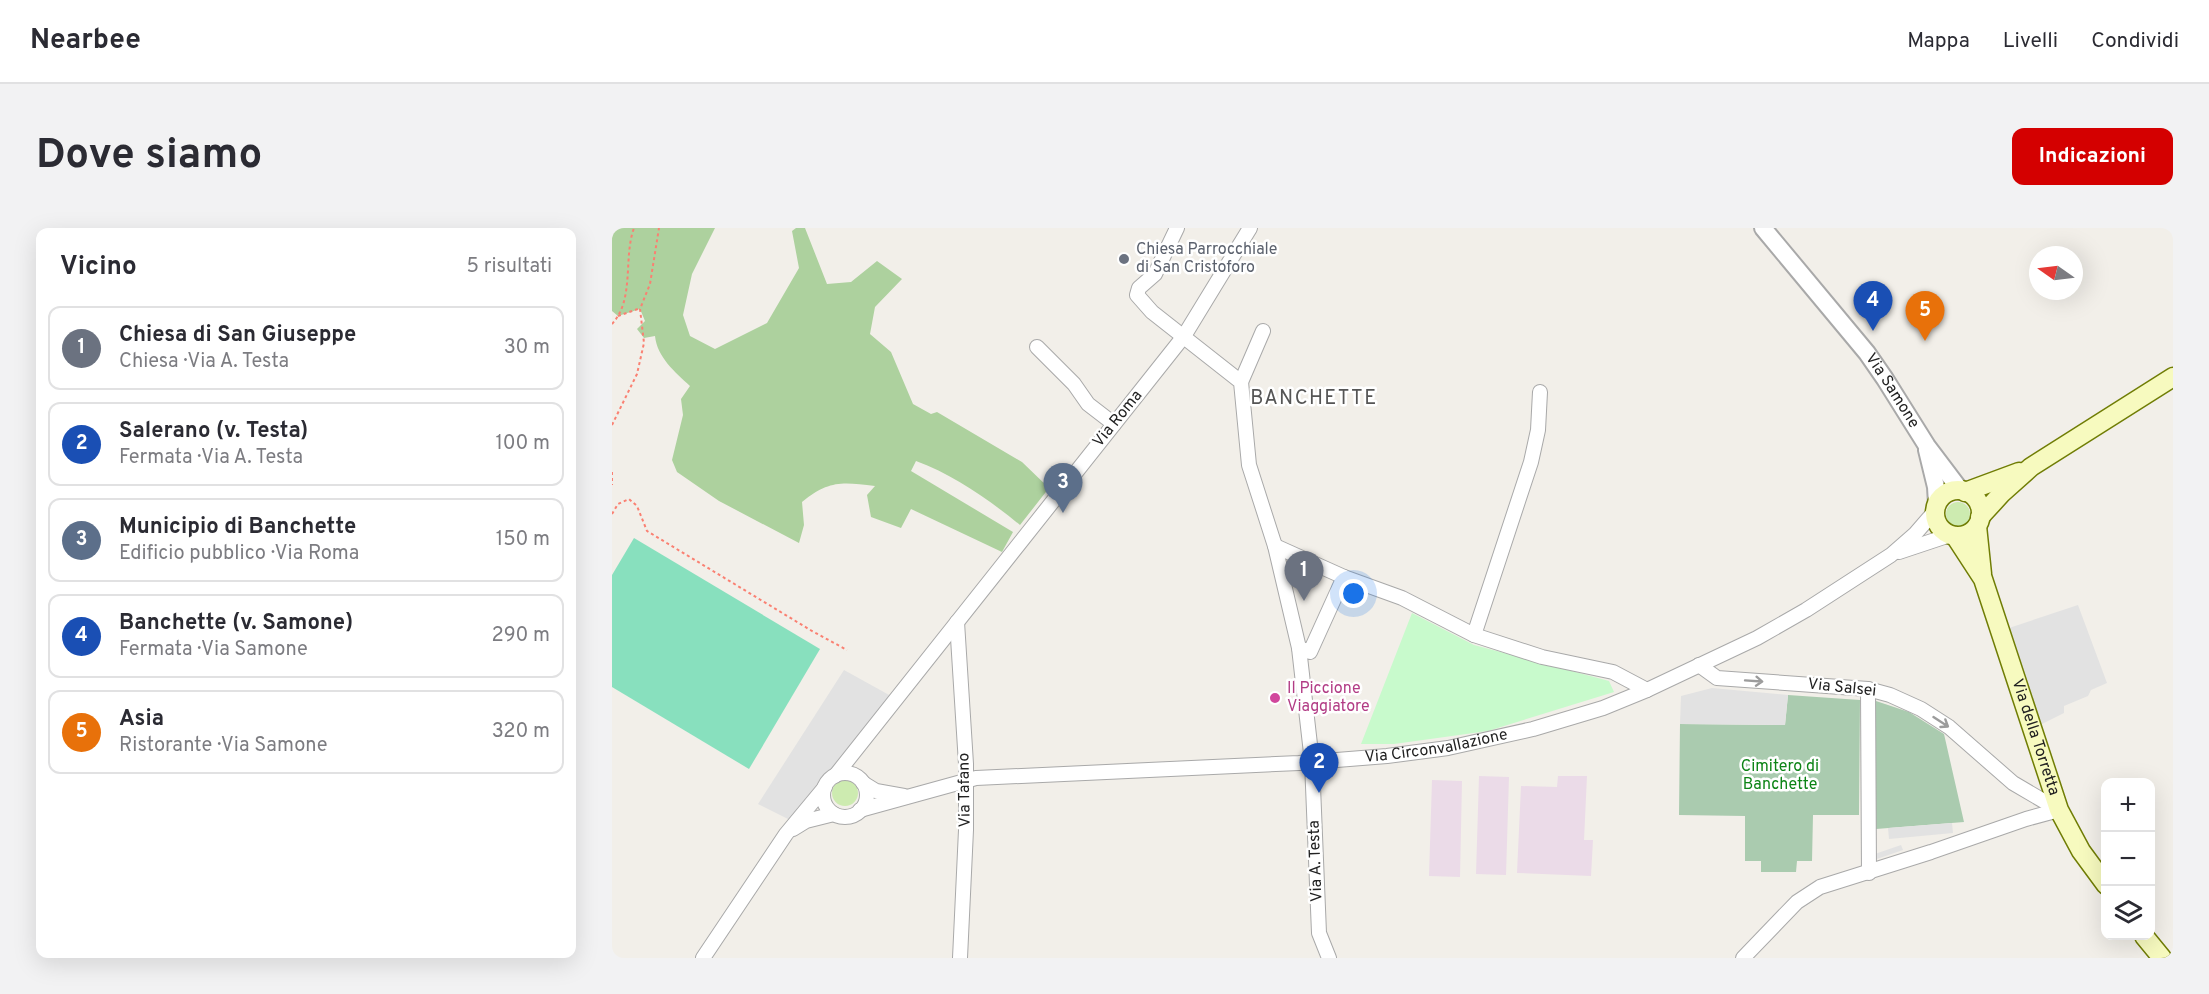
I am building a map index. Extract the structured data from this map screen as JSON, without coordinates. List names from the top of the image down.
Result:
{
  "streets": {
    "main road": ["Via della Torretta"],
    "street": [
      "Via Samone",
      "Via Roma",
      "Via Salsei",
      "Via Circonvallazione",
      "Via Tafano",
      "Via A. Testa"
    ]
  },
  "crossings": [
    ["Via Samone", "Via Circonvallazione"],
    ["Via Roma", "Via Circonvallazione"],
    ["Via Roma", "Via Tafano"],
    ["Via Salsei", "Via della Torretta"],
    ["Via Salsei", "Via Circonvallazione"],
    ["Via Circonvallazione", "Via Tafano"],
    ["Via Circonvallazione", "Via A. Testa"]
  ],
  "one_way": ["Via Salsei"],
  "districts": ["BANCHETTE"],
  "parks": ["Cimitero di Banchette"],
  "places": ["Chiesa Parrocchiale di San Cristoforo", "Il Piccione Viaggiatore"],
  "north": "left",
  "page": {
    "header": "Nearbee",
    "nav": ["Mappa", "Livelli", "Condividi"],
    "buttons": "Indicazioni",
    "title": "Dove siamo",
    "heading": ["Vicino", "5 risultati"],
    "pins": [
      "4",
      "5",
      "3",
      "1",
      "2"
    ],
    "list": [
      {
        "mark": "1",
        "name": "Chiesa di San Giuseppe",
        "note": "Chiesa · Via A. Testa",
        "value": "30 m"
      },
      {
        "mark": "2",
        "name": "Salerano (v. Testa)",
        "note": "Fermata · Via A. Testa",
        "value": "100 m"
      },
      {
        "mark": "3",
        "name": "Municipio di Banchette",
        "note": "Edificio pubblico · Via Roma",
        "value": "150 m"
      },
      {
        "mark": "4",
        "name": "Banchette (v. Samone)",
        "note": "Fermata · Via Samone",
        "value": "290 m"
      },
      {
        "mark": "5",
        "name": "Asia",
        "note": "Ristorante · Via Samone",
        "value": "320 m"
      }
    ],
    "map_buttons": ["+", "−"]
  }
}
